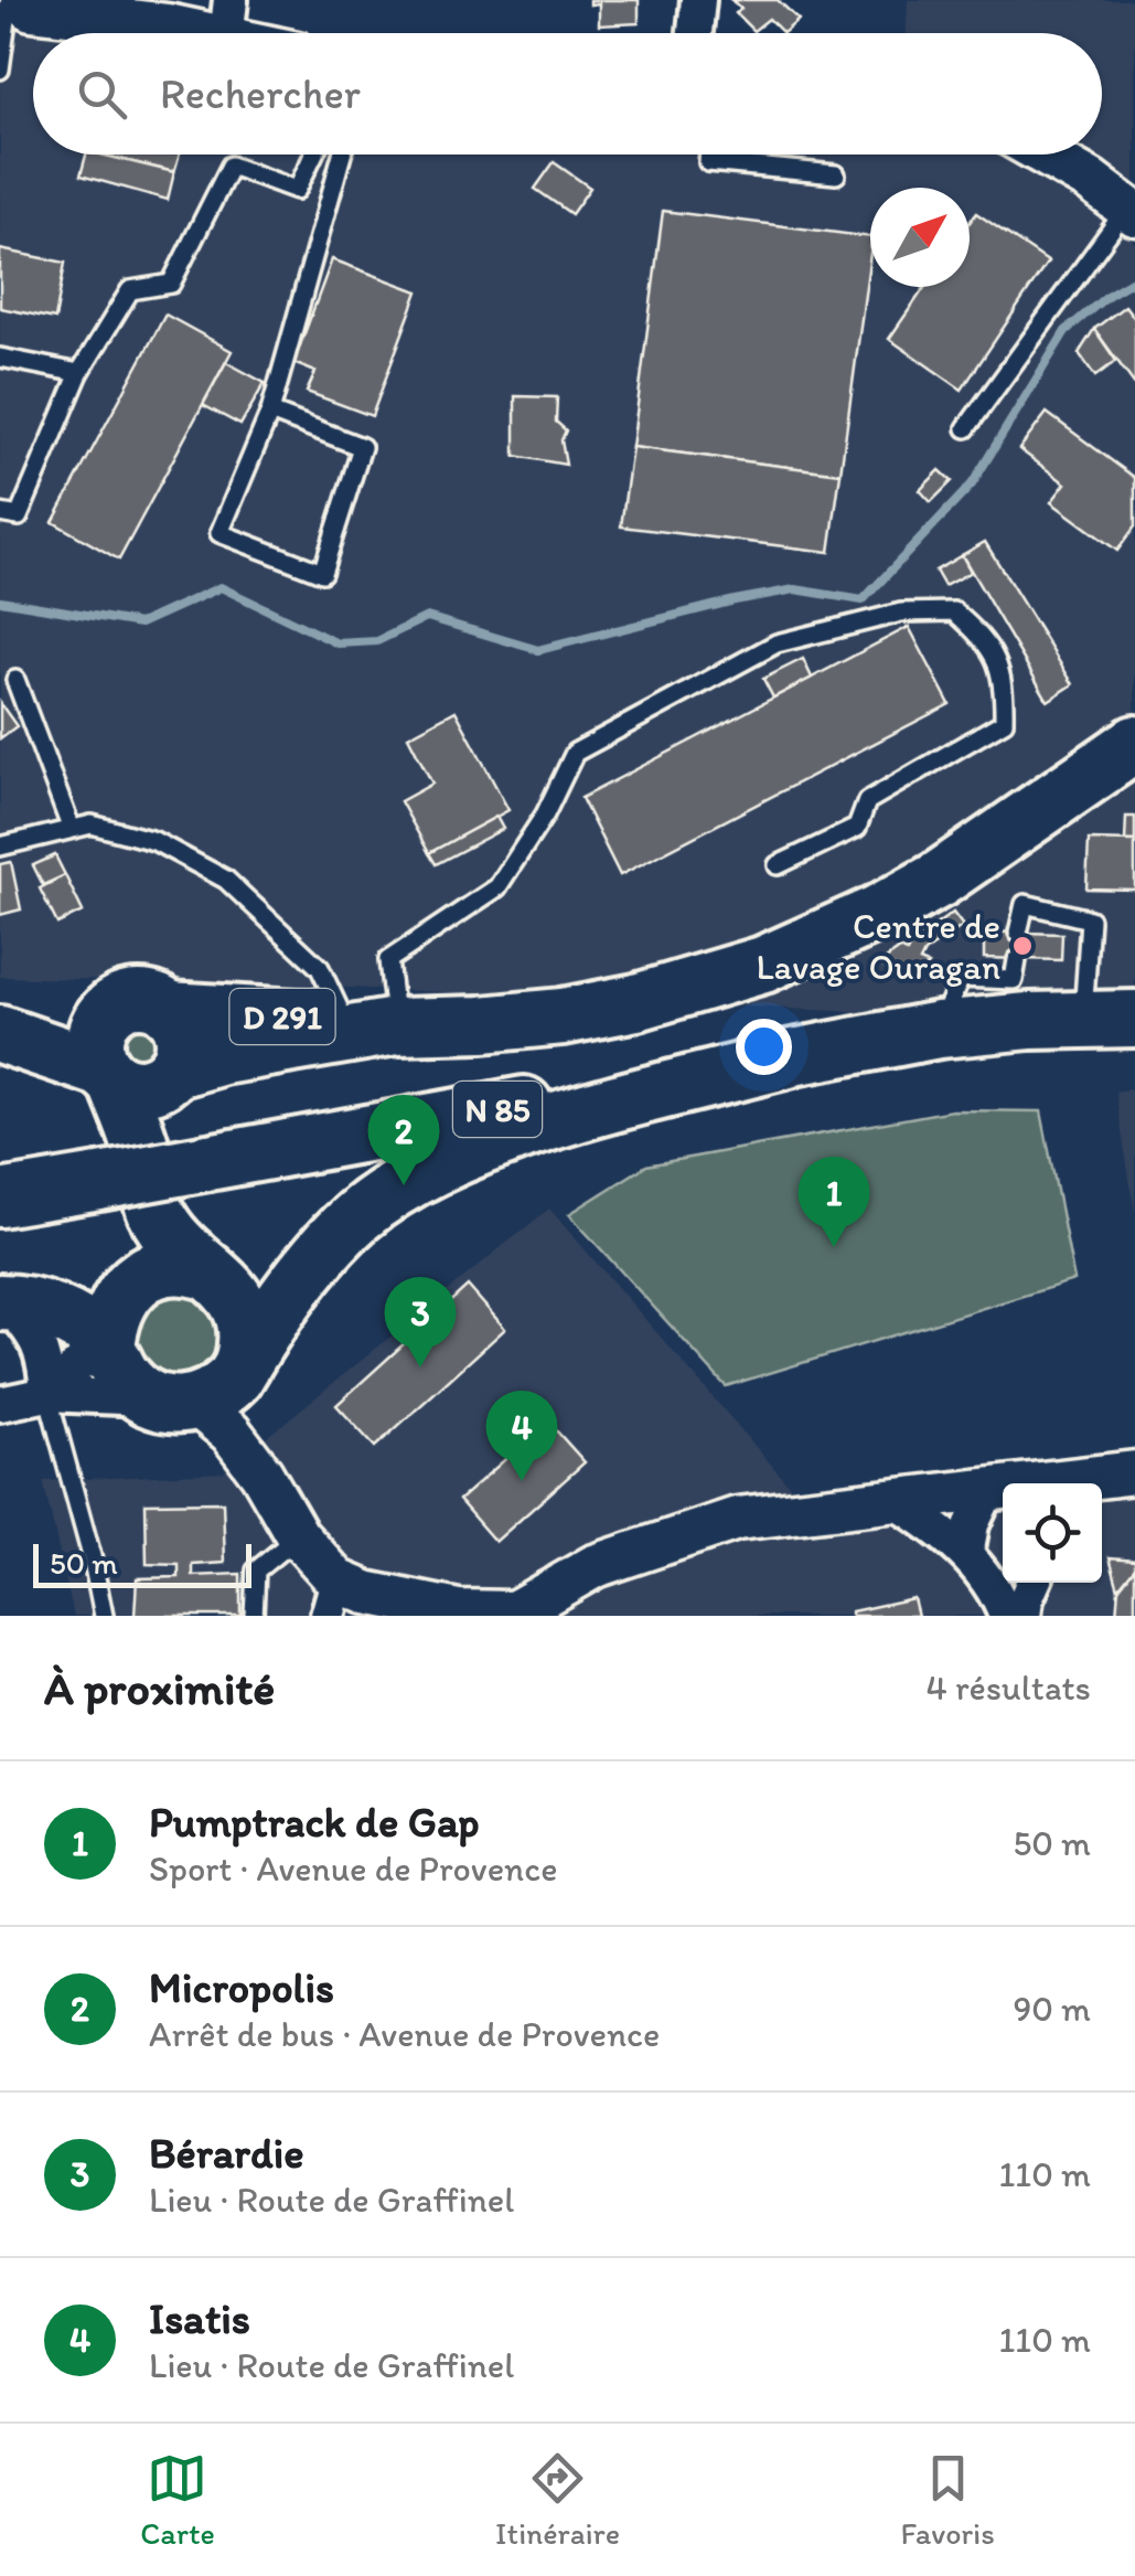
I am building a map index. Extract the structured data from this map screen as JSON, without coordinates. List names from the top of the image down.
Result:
{
  "streets": {
    "main road": ["D 291", "N 85"]
  },
  "places": ["Centre de Lavage Ouragan"],
  "scale_bar": "50 m",
  "north": "top right",
  "page": {
    "search": "Rechercher",
    "pins": [
      "2",
      "1",
      "3",
      "4"
    ],
    "scale": "50 m",
    "heading": ["À proximité", "4 résultats"],
    "list": [
      {
        "mark": "1",
        "name": "Pumptrack de Gap",
        "note": "Sport · Avenue de Provence",
        "value": "50 m"
      },
      {
        "mark": "2",
        "name": "Micropolis",
        "note": "Arrêt de bus · Avenue de Provence",
        "value": "90 m"
      },
      {
        "mark": "3",
        "name": "Bérardie",
        "note": "Lieu · Route de Graffinel",
        "value": "110 m"
      },
      {
        "mark": "4",
        "name": "Isatis",
        "note": "Lieu · Route de Graffinel",
        "value": "110 m"
      }
    ],
    "nav": ["Carte", "Itinéraire", "Favoris"]
  }
}
